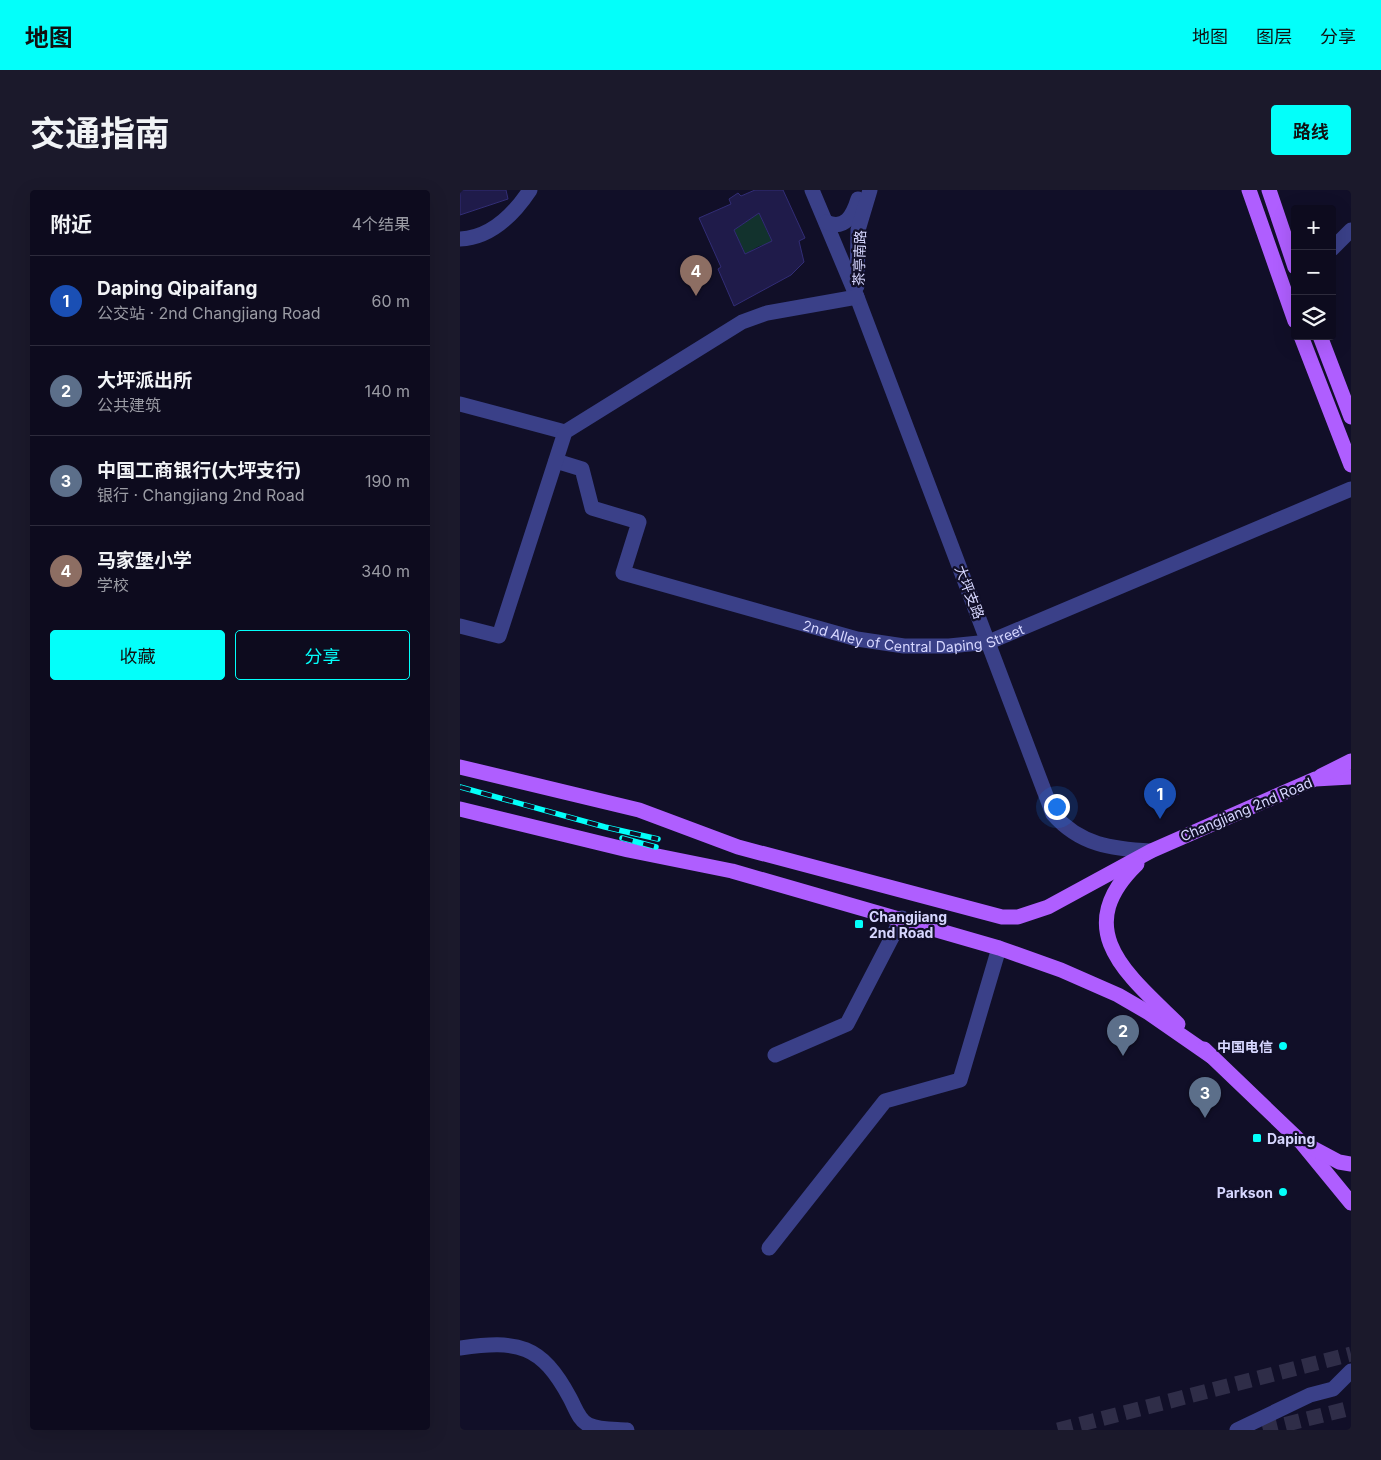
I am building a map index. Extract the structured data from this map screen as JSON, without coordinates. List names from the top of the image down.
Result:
{
  "streets": {
    "main road": ["Changjiang 2nd Road"],
    "street": ["茶亭南路", "大坪支路", "2nd Alley of Central Daping Street"]
  },
  "crossings": [
    ["茶亭南路", "大坪支路"],
    ["大坪支路", "2nd Alley of Central Daping Street"]
  ],
  "places": {
    "transit": ["Changjiang 2nd Road", "Daping"],
    "other": ["中国电信", "Parkson"]
  },
  "page": {
    "header": "地图",
    "nav": ["地图", "图层", "分享"],
    "title": "交通指南",
    "buttons": [
      "路线",
      ["收藏", "分享"]
    ],
    "heading": ["附近", "4个结果"],
    "map_buttons": ["+", "−"],
    "list": [
      {
        "mark": "1",
        "name": "Daping Qipaifang",
        "note": "公交站 · 2nd Changjiang Road",
        "value": "60 m"
      },
      {
        "mark": "2",
        "name": "大坪派出所",
        "note": "公共建筑",
        "value": "140 m"
      },
      {
        "mark": "3",
        "name": "中国工商银行(大坪支行)",
        "note": "银行 · Changjiang 2nd Road",
        "value": "190 m"
      },
      {
        "mark": "4",
        "name": "马家堡小学",
        "note": "学校",
        "value": "340 m"
      }
    ],
    "pins": [
      "4",
      "1",
      "2",
      "3"
    ]
  }
}
